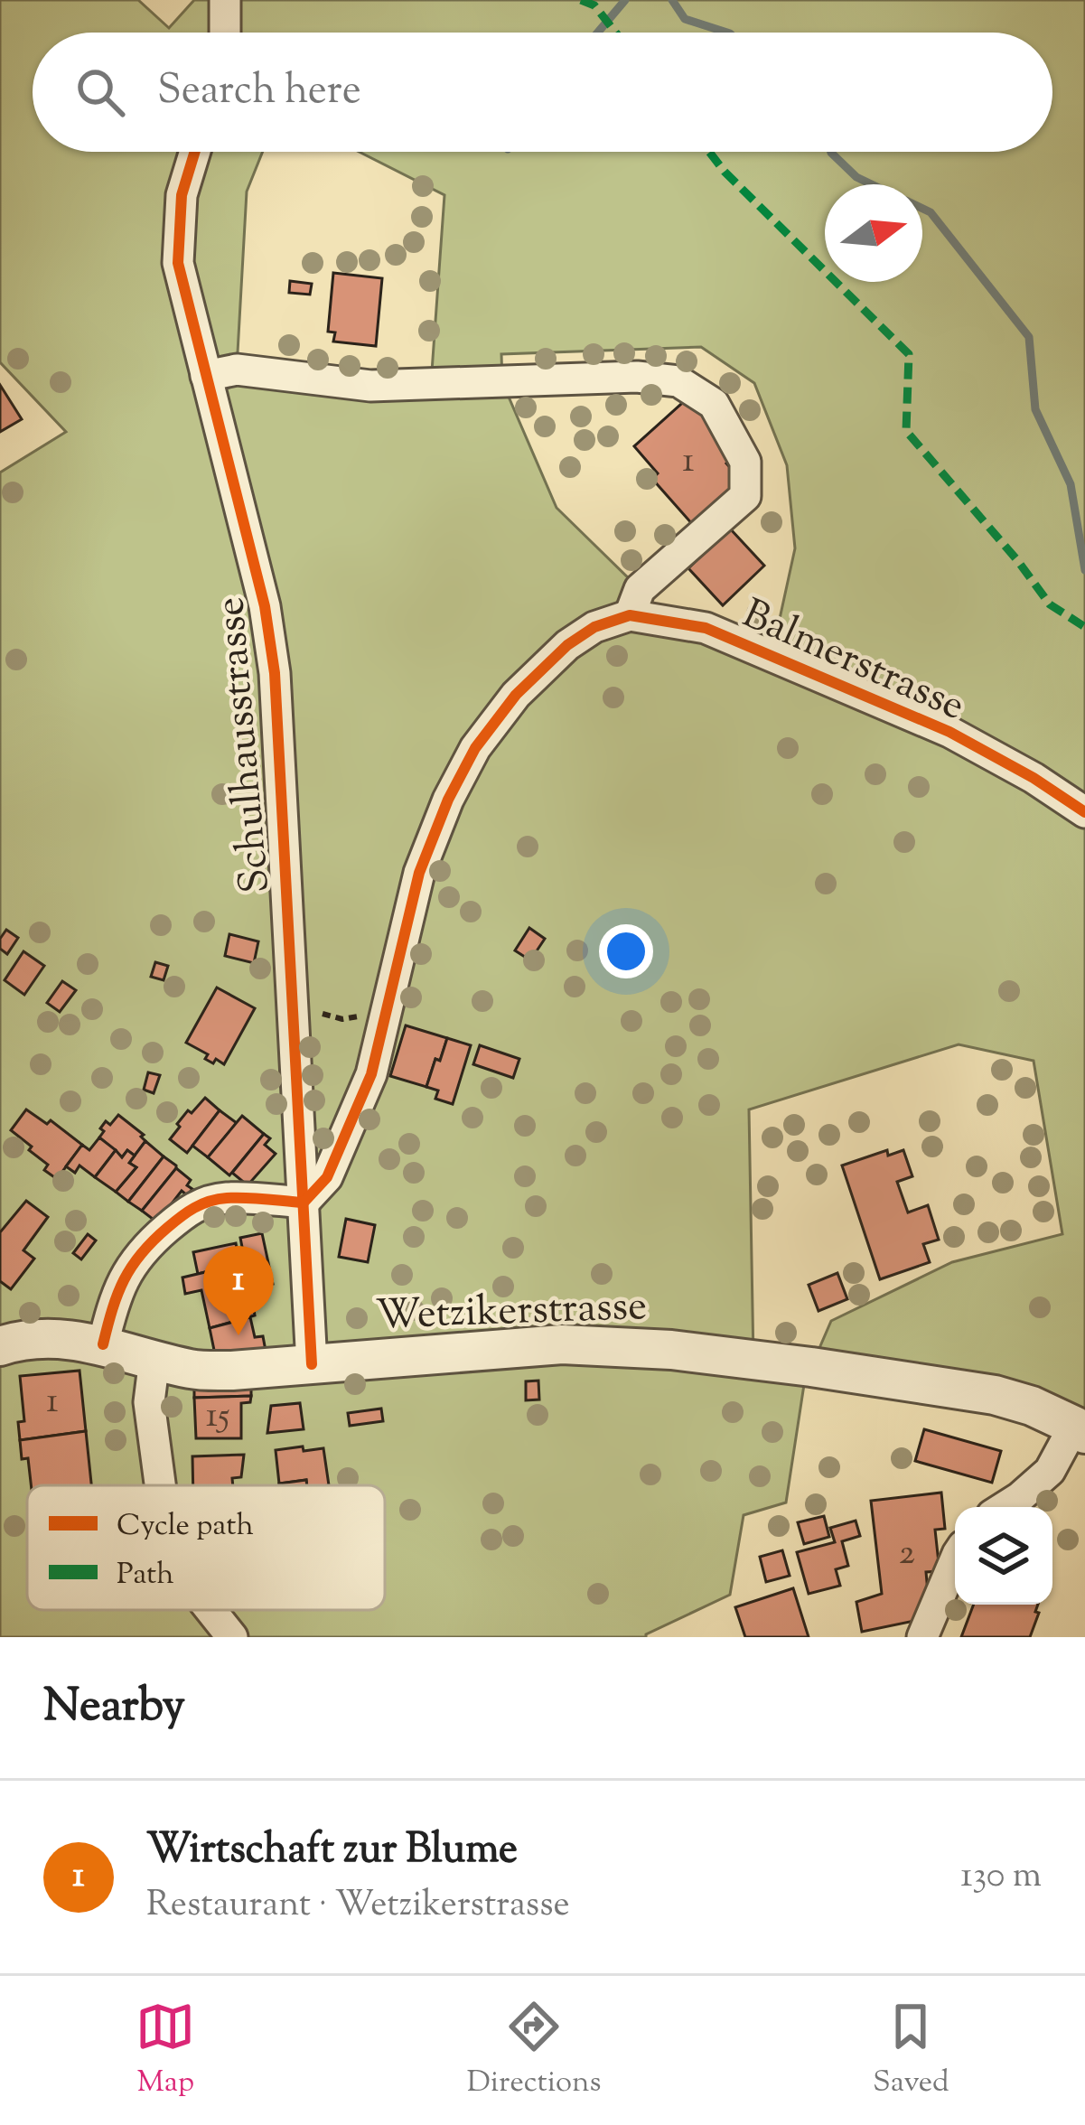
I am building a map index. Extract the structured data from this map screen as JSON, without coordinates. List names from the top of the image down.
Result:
{
  "streets": {
    "street": ["Balmerstrasse", "Schulhausstrasse", "Wetzikerstrasse"]
  },
  "crossings": [
    ["Schulhausstrasse", "Wetzikerstrasse"]
  ],
  "house_numbers": [
    "1",
    "1",
    "15",
    "2"
  ],
  "legend": ["Cycle path", "Path"],
  "north": "right",
  "page": {
    "search": "Search here",
    "pins": "1",
    "heading": "Nearby",
    "list": [
      {
        "mark": "1",
        "name": "Wirtschaft zur Blume",
        "note": "Restaurant · Wetzikerstrasse",
        "value": "130 m"
      }
    ],
    "nav": ["Map", "Directions", "Saved"]
  }
}
